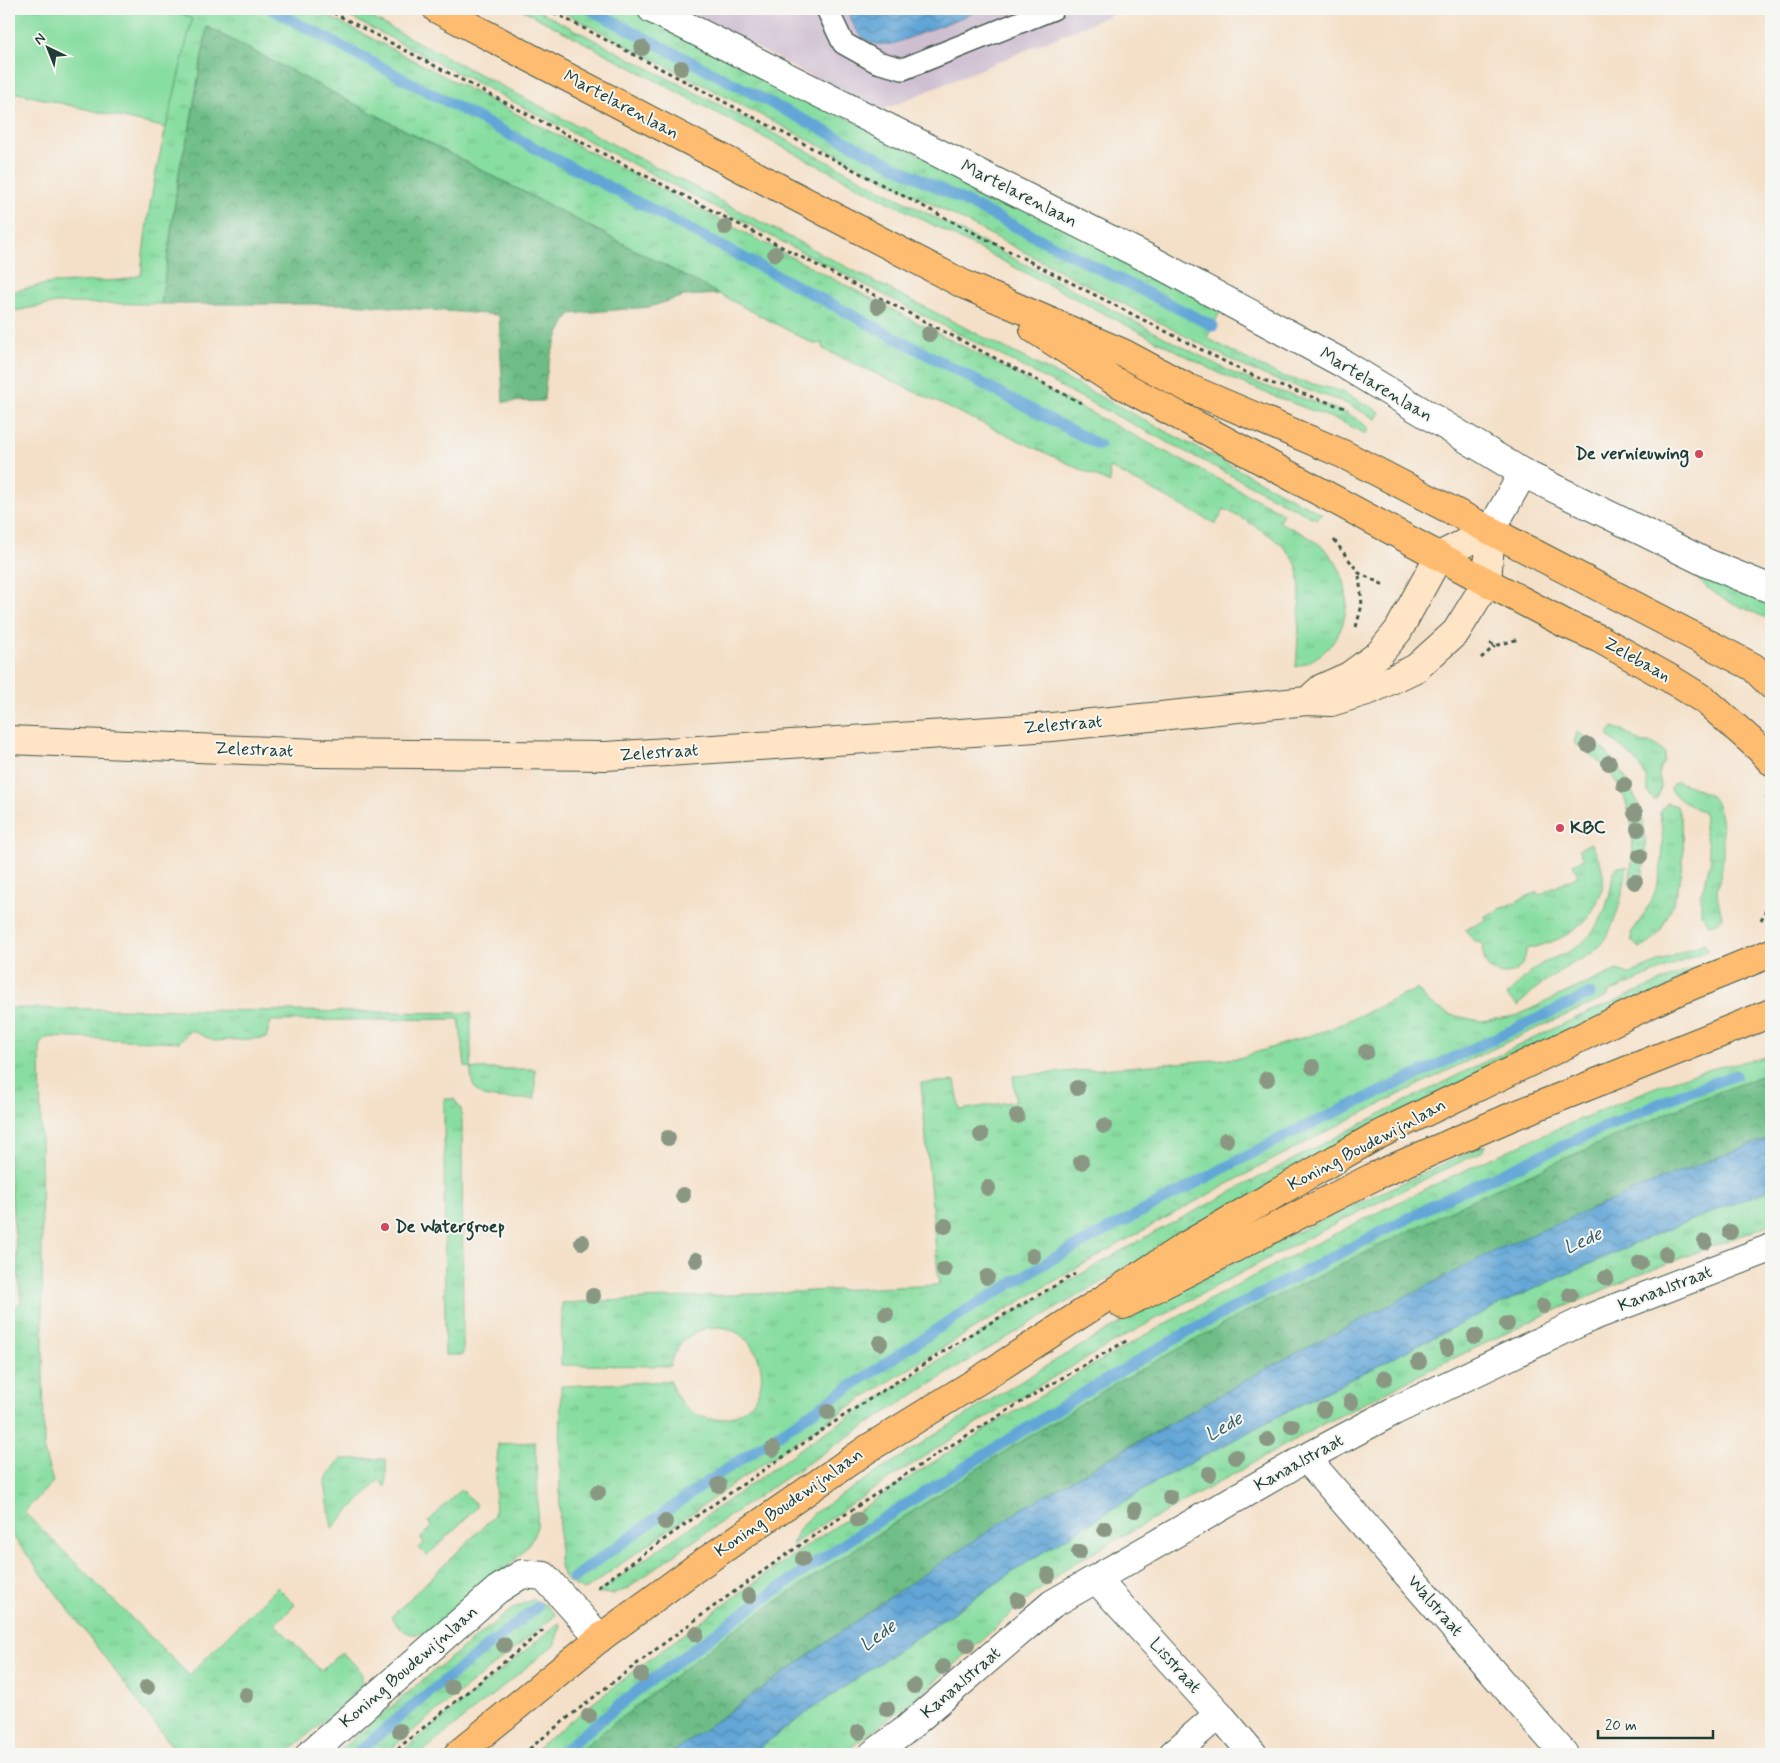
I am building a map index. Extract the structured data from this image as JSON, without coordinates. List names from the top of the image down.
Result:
{
  "streets": {
    "main road": ["Martelarenlaan", "Zelebaan", "Koning Boudewijnlaan"],
    "street": [
      "Zelestraat",
      "Kanaalstraat",
      "Walstraat",
      "Lisstraat"
    ]
  },
  "crossings": [
    ["Martelarenlaan", "Zelebaan"],
    ["Martelarenlaan", "Zelestraat"],
    ["Zelebaan", "Zelestraat"],
    ["Kanaalstraat", "Walstraat"],
    ["Kanaalstraat", "Lisstraat"]
  ],
  "water": ["Lede"],
  "places": ["De vernieuwing", "KBC", "De Watergroep"],
  "scale_bar": "20 m",
  "north": "top left"
}
